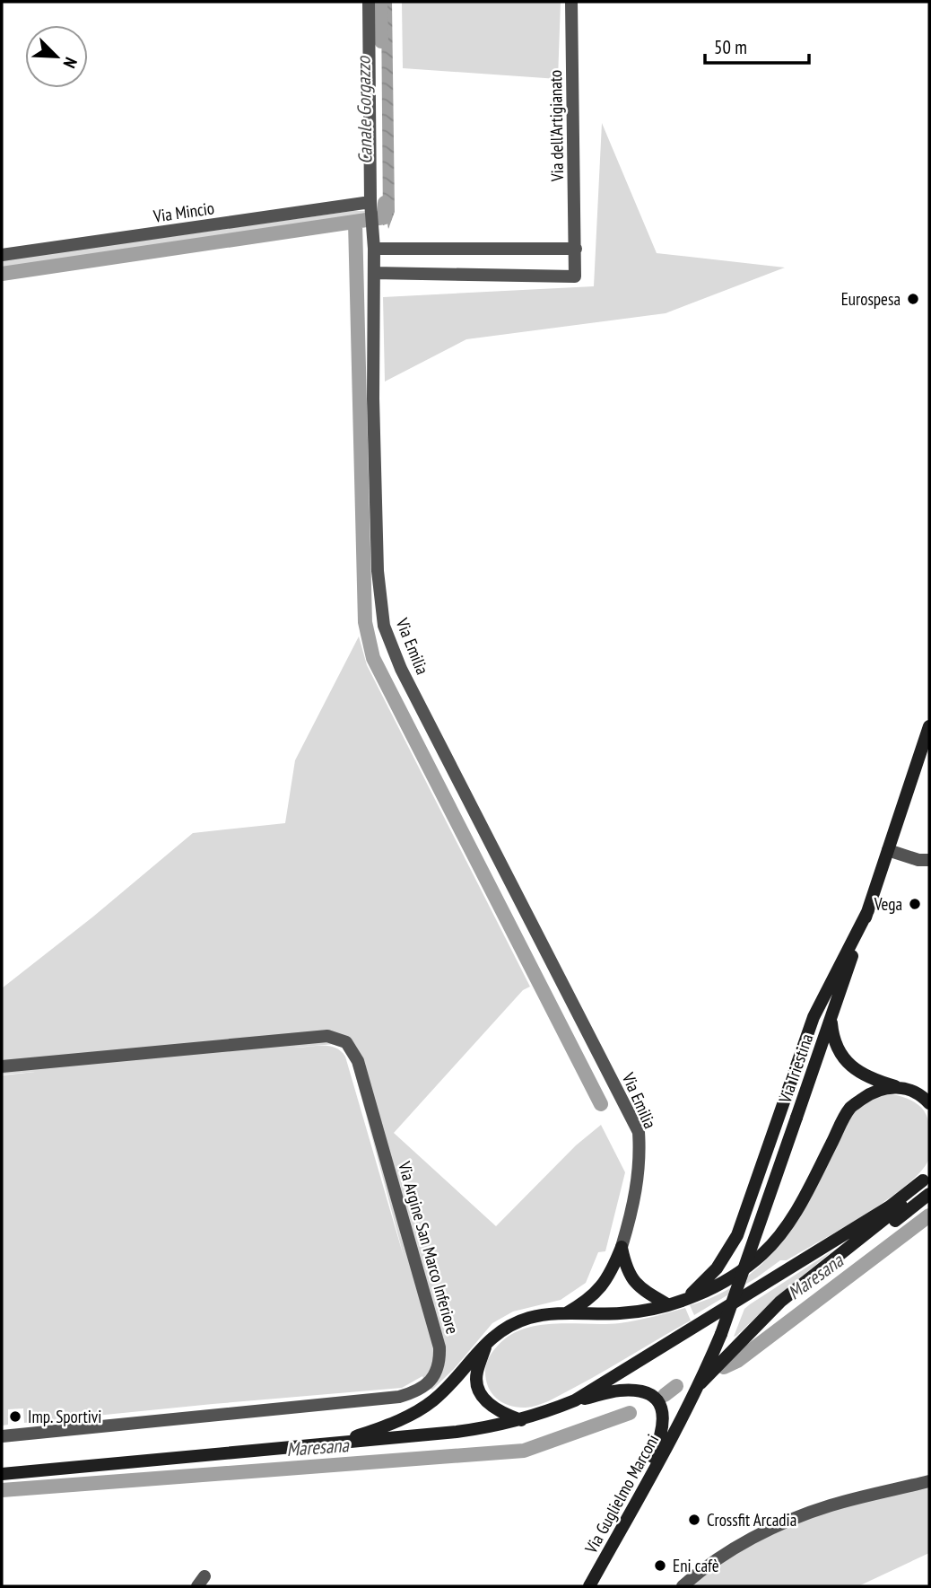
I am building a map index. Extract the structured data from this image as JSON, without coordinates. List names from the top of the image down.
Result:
{
  "streets": {
    "street": [
      "Via dell'Artigianato",
      "Via Mincio",
      "Via Emilia",
      "Via Triestina",
      "Via Argine San Marco Inferiore",
      "Via Guglielmo Marconi"
    ]
  },
  "crossings": [
    ["Via dell'Artigianato", "Via Emilia"],
    ["Via Mincio", "Via Emilia"],
    ["Via Triestina", "Via Guglielmo Marconi"]
  ],
  "water": ["Canale Gorgazzo", "Maresana"],
  "places": [
    "Eurospesa",
    "Vega",
    "Imp. Sportivi",
    "Crossfit Arcadia",
    "Eni cafè"
  ],
  "scale_bar": "50 m",
  "north": "bottom right"
}
